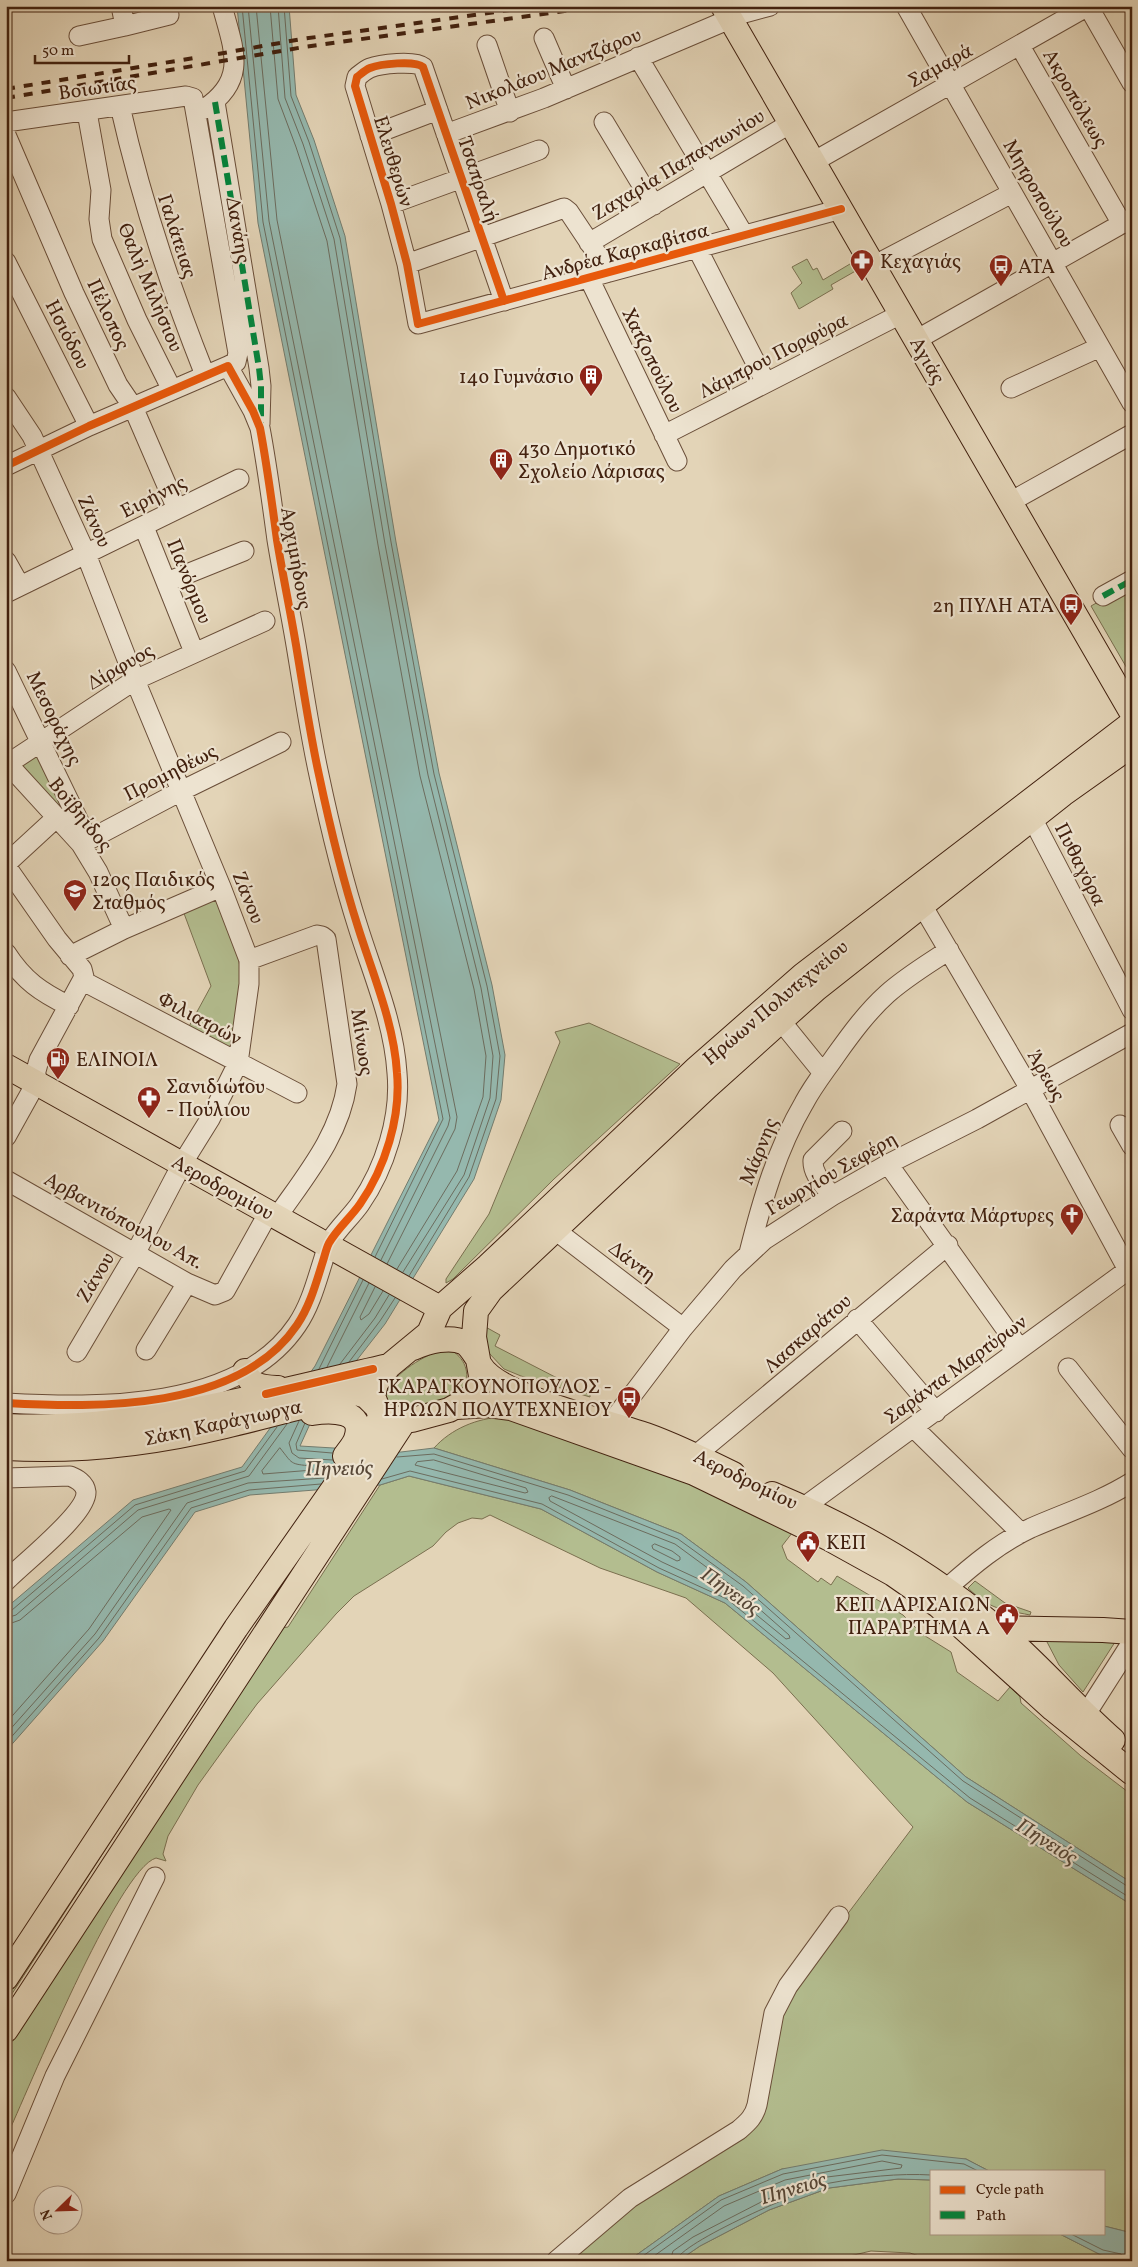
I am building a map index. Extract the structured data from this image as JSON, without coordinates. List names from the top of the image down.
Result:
{
  "streets": {
    "main road": [
      "Αγιάς",
      "Ηρώων Πολυτεχνείου",
      "Αεροδρομίου",
      "Σάκη Καράγιωργα"
    ],
    "street": [
      "Σαμαρά",
      "Νικολάου Μαντζάρου",
      "Βοιωτίας",
      "Ακροπόλεως",
      "Ελευθερών",
      "Ζαχαρία Παπαντωνίου",
      "Τσαπραλή",
      "Μητροπούλου",
      "Δανάης",
      "Γαλάτειας",
      "Ανδρέα Καρκαβίτσα",
      "Θαλή Μιλήσιου",
      "Πέλοπος",
      "Ησιόδου",
      "Λάμπρου Πορφύρα",
      "Χατζοπούλου",
      "Ειρήνης",
      "Ζάνου",
      "Αρχιμήδους",
      "Πανόρμου",
      "Δίρφυος",
      "Μεσοράχης",
      "Προμηθέως",
      "Βοϊβηίδος",
      "Πυθαγόρα",
      "Φιλιατρών",
      "Μίνωος",
      "Άρεως",
      "Μάρνης",
      "Γεωργίου Σεφέρη",
      "Αρβανιτόπουλου Απ.",
      "Δάντη",
      "Λασκαράτου",
      "Σαράντα Μαρτύρων"
    ]
  },
  "crossings": [
    ["Σαμαρά", "Ακροπόλεως"],
    ["Σαμαρά", "Μητροπούλου"],
    ["Σαμαρά", "Αγιάς"],
    ["Νικολάου Μαντζάρου", "Τσαπραλή"],
    ["Νικολάου Μαντζάρου", "Αγιάς"],
    ["Βοιωτίας", "Δανάης"],
    ["Βοιωτίας", "Γαλάτειας"],
    ["Βοιωτίας", "Θαλή Μιλήσιου"],
    ["Ελευθερών", "Τσαπραλή"],
    ["Ελευθερών", "Ανδρέα Καρκαβίτσα"],
    ["Ζαχαρία Παπαντωνίου", "Αγιάς"],
    ["Τσαπραλή", "Ανδρέα Καρκαβίτσα"],
    ["Δανάης", "Αρχιμήδους"],
    ["Ανδρέα Καρκαβίτσα", "Χατζοπούλου"],
    ["Ανδρέα Καρκαβίτσα", "Αγιάς"],
    ["Πέλοπος", "Ειρήνης"],
    ["Λάμπρου Πορφύρα", "Χατζοπούλου"],
    ["Λάμπρου Πορφύρα", "Αγιάς"],
    ["Ειρήνης", "Ζάνου"],
    ["Ειρήνης", "Πανόρμου"],
    ["Ζάνου", "Δίρφυος"],
    ["Ζάνου", "Προμηθέως"],
    ["Ζάνου", "Φιλιατρών"],
    ["Ζάνου", "Μίνωος"],
    ["Ζάνου", "Αεροδρομίου"],
    ["Ζάνου", "Αρβανιτόπουλου Απ."],
    ["Αρχιμήδους", "Σάκη Καράγιωργα"],
    ["Πανόρμου", "Δίρφυος"],
    ["Δίρφυος", "Μεσοράχης"],
    ["Δίρφυος", "Βοϊβηίδος"],
    ["Μεσοράχης", "Προμηθέως"],
    ["Μεσοράχης", "Βοϊβηίδος"],
    ["Προμηθέως", "Βοϊβηίδος"],
    ["Πυθαγόρα", "Ηρώων Πολυτεχνείου"],
    ["Ηρώων Πολυτεχνείου", "Άρεως"],
    ["Ηρώων Πολυτεχνείου", "Αεροδρομίου"],
    ["Ηρώων Πολυτεχνείου", "Δάντη"],
    ["Μίνωος", "Αεροδρομίου"],
    ["Μίνωος", "Αρβανιτόπουλου Απ."],
    ["Άρεως", "Μάρνης"],
    ["Άρεως", "Γεωργίου Σεφέρη"],
    ["Άρεως", "Σαράντα Μαρτύρων"],
    ["Μάρνης", "Γεωργίου Σεφέρη"],
    ["Γεωργίου Σεφέρη", "Αεροδρομίου"],
    ["Γεωργίου Σεφέρη", "Δάντη"],
    ["Αεροδρομίου", "Αρβανιτόπουλου Απ."],
    ["Αεροδρομίου", "Λασκαράτου"],
    ["Αεροδρομίου", "Σαράντα Μαρτύρων"],
    ["Αεροδρομίου", "Σάκη Καράγιωργα"]
  ],
  "water": ["Πηνειός"],
  "places": {
    "pharmacy": ["Κεχαγιάς", "Σανιδιώτου - Πούλιου"],
    "bus stop": ["ΑΤΑ", "2η ΠΥΛΗ ΑΤΑ", "ΓΚΑΡΑΓΚΟΥΝΟΠΟΥΛΟΣ - ΗΡΩΩΝ ΠΟΛΥΤΕΧΝΕΙΟΥ"],
    "building": ["14ο Γυμνάσιο", "43ο Δημοτικό Σχολείο Λάρισας"],
    "school or university": ["12ος Παιδικός Σταθμός"],
    "fuel station": ["ΕΛΙΝΟΙΛ"],
    "church": ["Σαράντα Μάρτυρες"],
    "public building": ["ΚΕΠ", "ΚΕΠ ΛΑΡΙΣΑΙΩΝ ΠΑΡΑΡΤΗΜΑ A"]
  },
  "legend": ["Cycle path", "Path"],
  "scale_bar": "50 m",
  "north": "bottom left"
}
